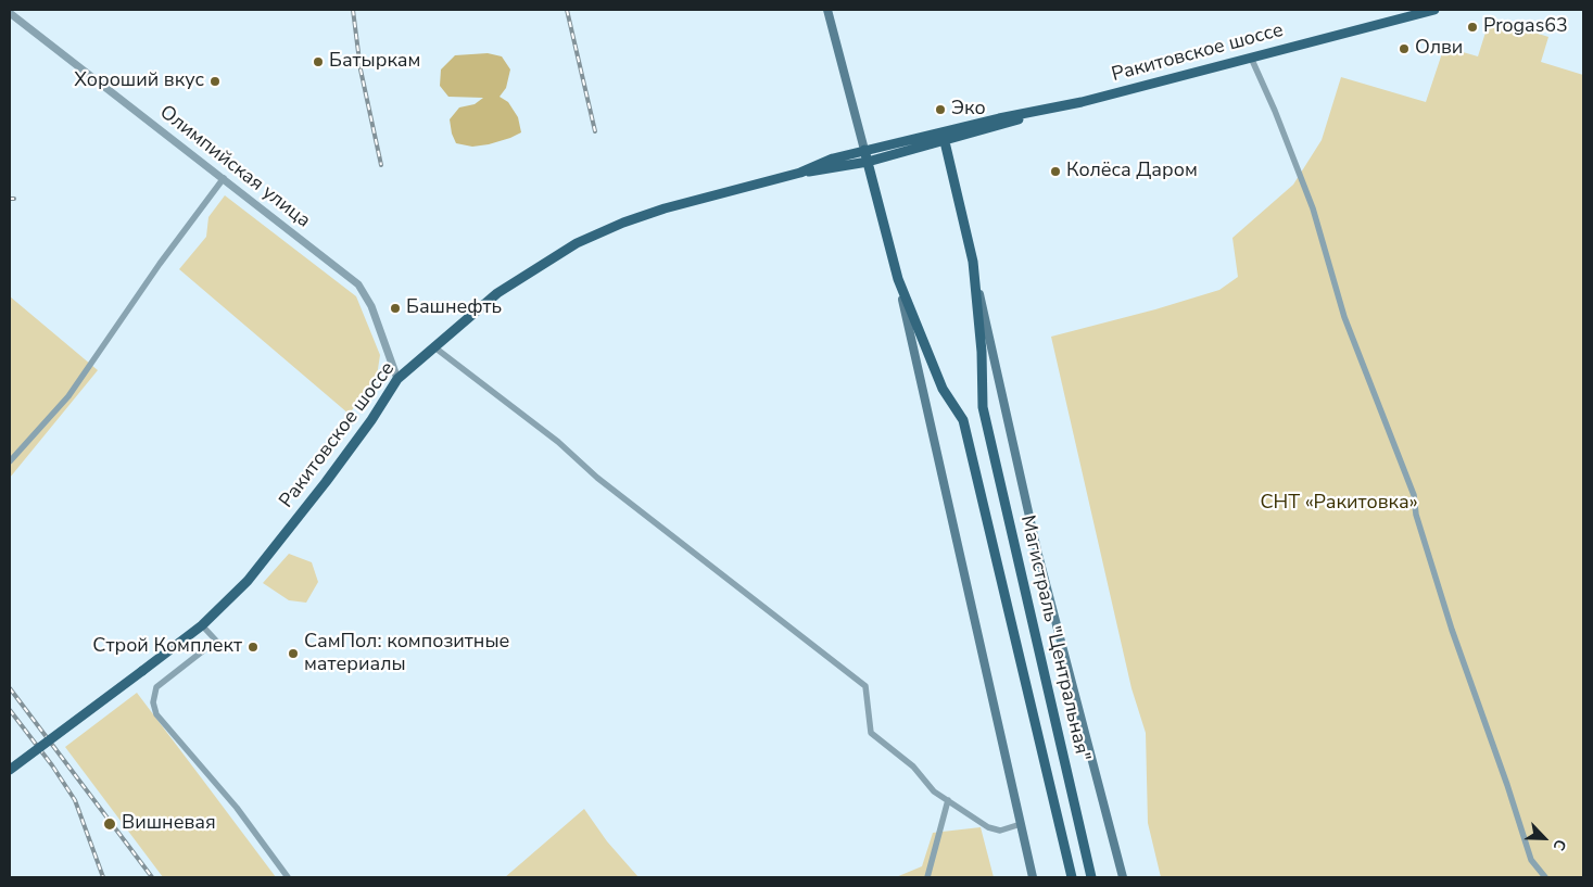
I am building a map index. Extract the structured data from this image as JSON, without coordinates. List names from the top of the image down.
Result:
{
  "streets": {
    "main road": ["Ракитовское шоссе", "Магистраль \"Центральная\""],
    "street": ["Олимпийская улица"]
  },
  "crossings": [
    ["Ракитовское шоссе", "Олимпийская улица"],
    ["Ракитовское шоссе", "Магистраль \"Центральная\""]
  ],
  "parks": ["СНТ «Ракитовка»"],
  "places": [
    "Progas63",
    "Олви",
    "Батыркам",
    "Хороший вкус",
    "Эко",
    "Колёса Даром",
    "Башнефть",
    "Строй Комплект",
    "СамПол: композитные материалы",
    "Вишневая"
  ],
  "north": "bottom right"
}
